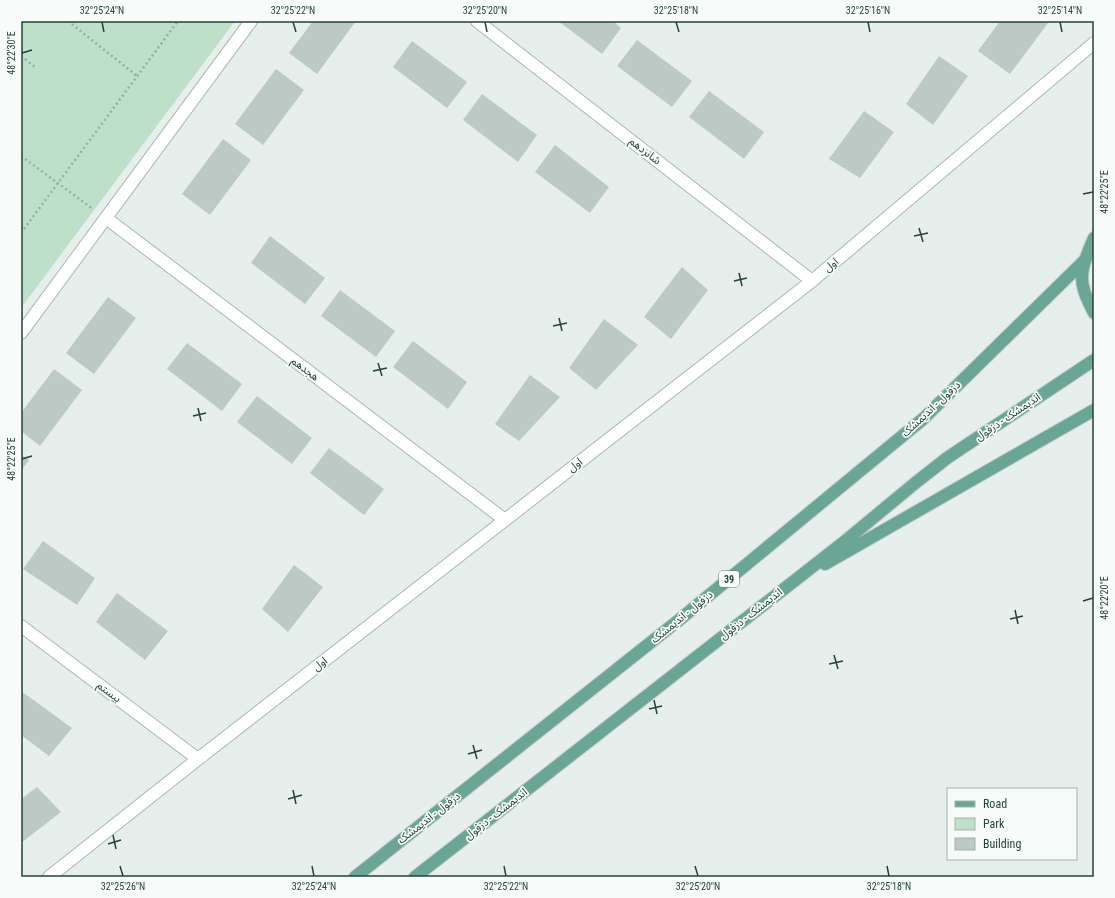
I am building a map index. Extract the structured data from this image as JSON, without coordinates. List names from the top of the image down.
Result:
{
  "streets": {
    "main road": ["دزفول - اندیمشک", "اندیمشک - دزفول", "39"],
    "street": [
      "شانزدهم",
      "اول",
      "هجدهم",
      "بیستم"
    ]
  },
  "crossings": [
    ["شانزدهم", "اول"],
    ["اول", "هجدهم"],
    ["اول", "بیستم"],
    ["دزفول - اندیمشک", "39"]
  ],
  "legend": ["Road", "Park", "Building"],
  "coordinates": [
    "32°25'24\"N",
    "32°25'22\"N",
    "32°25'20\"N",
    "32°25'18\"N",
    "32°25'16\"N",
    "32°25'14\"N",
    "48°22'30\"E",
    "48°22'25\"E",
    "48°22'20\"E",
    "32°25'26\"N"
  ]
}
